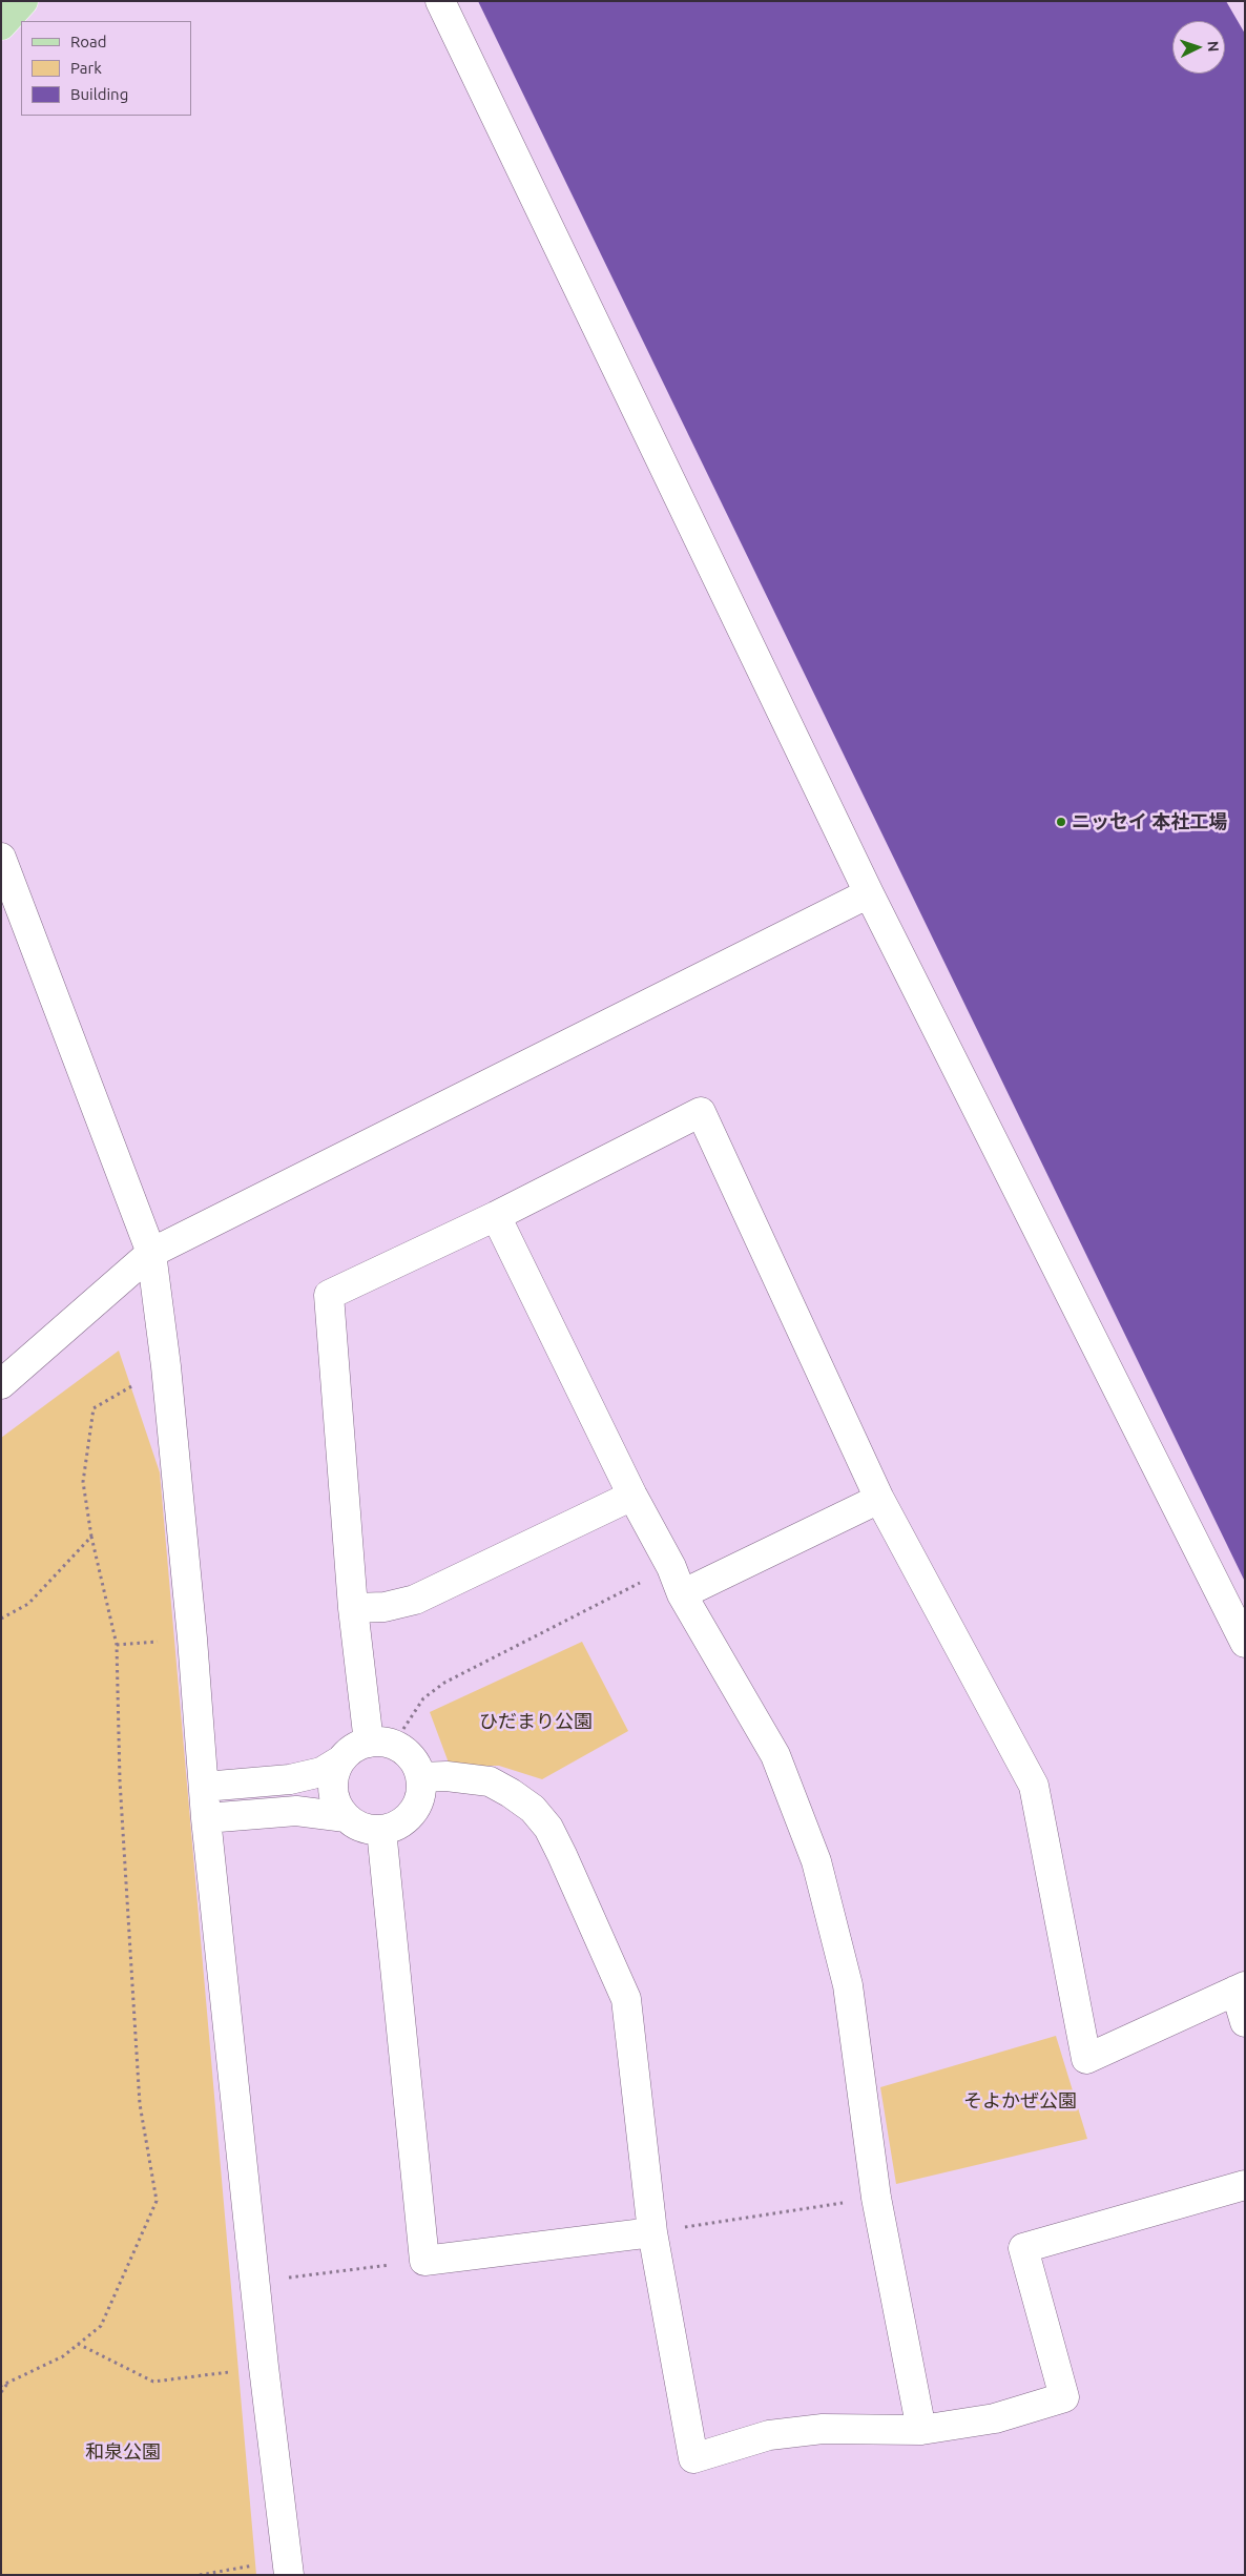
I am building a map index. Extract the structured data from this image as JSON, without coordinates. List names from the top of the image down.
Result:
{
  "parks": ["ひだまり公園", "そよかぜ公園", "和泉公園"],
  "places": ["ニッセイ 本社工場"],
  "legend": ["Road", "Park", "Building"],
  "north": "right"
}
